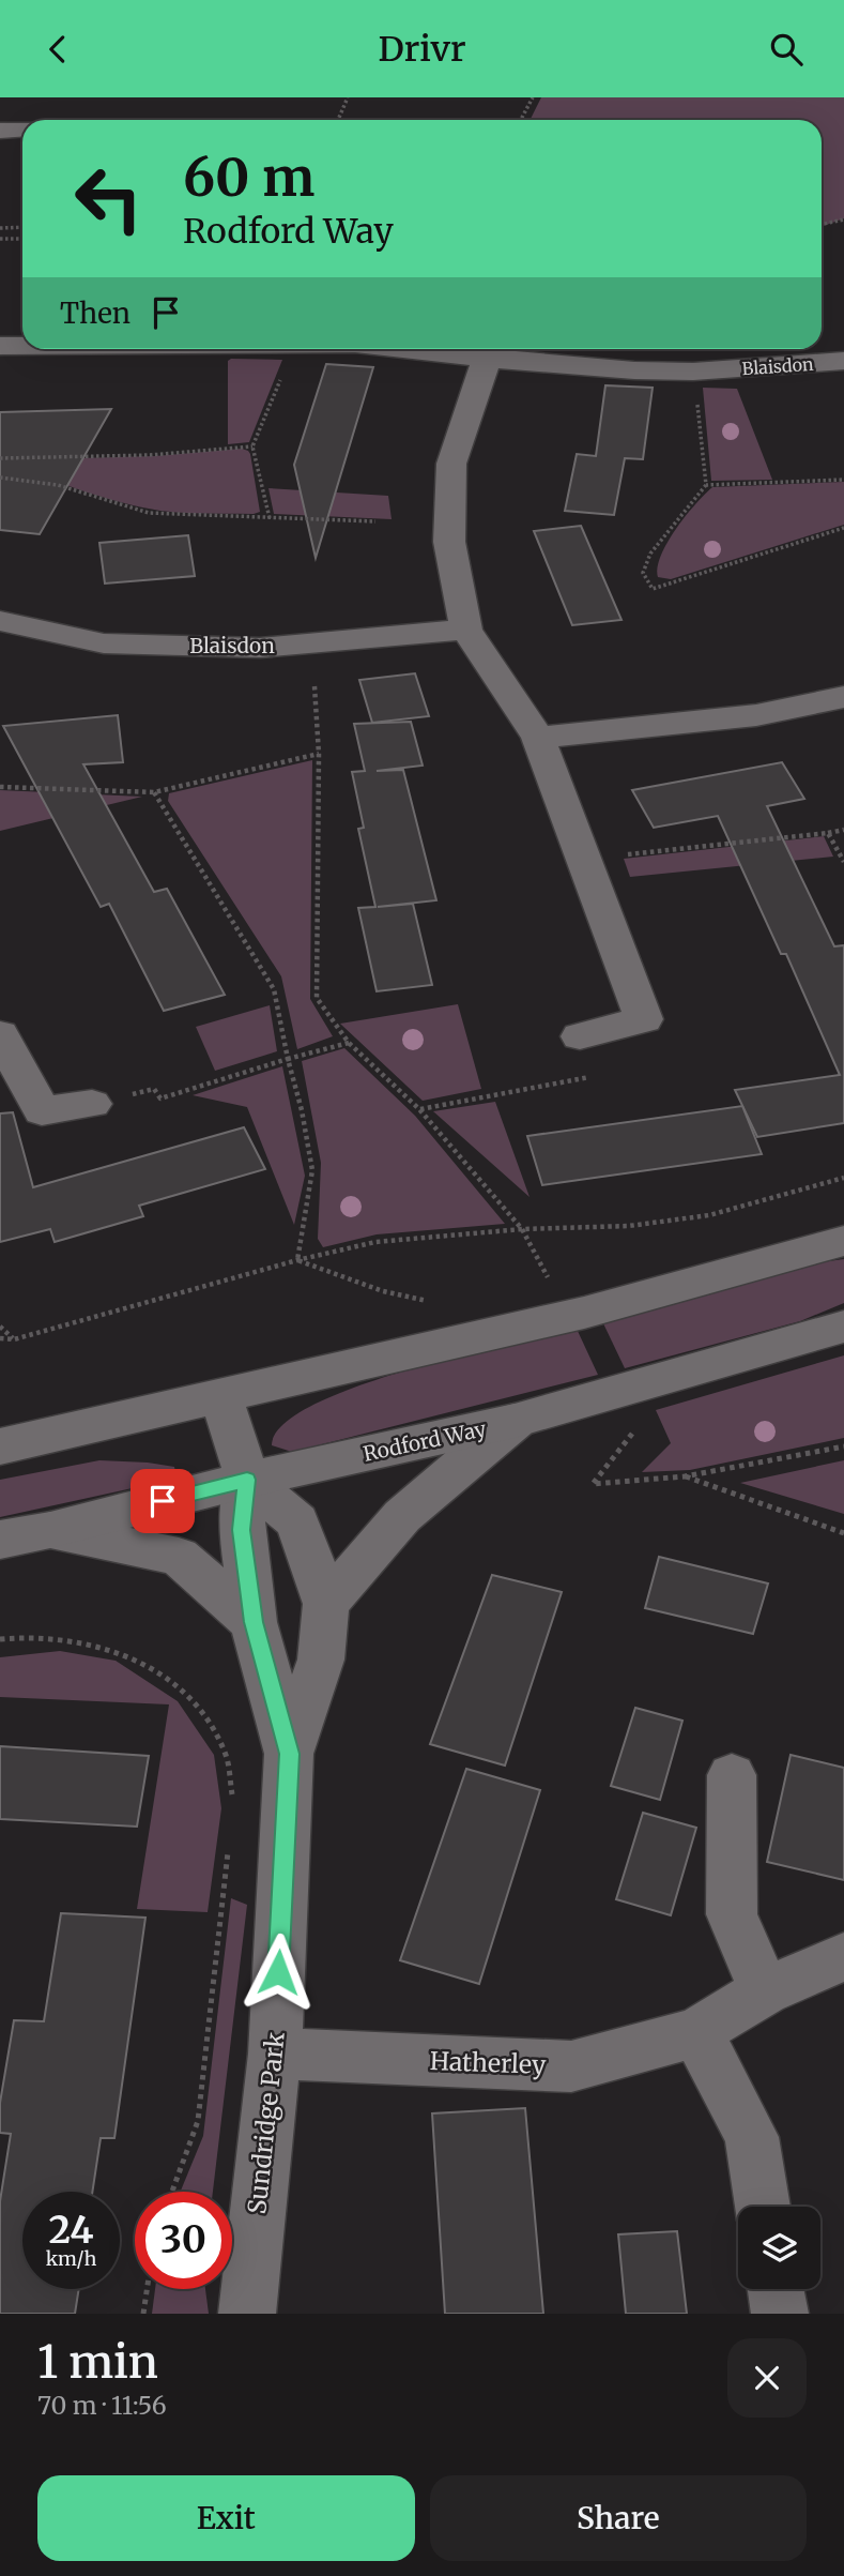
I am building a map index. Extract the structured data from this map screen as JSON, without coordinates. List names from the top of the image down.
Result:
{
  "streets": {
    "street": [
      "Blaisdon",
      "Rodford Way",
      "Hatherley",
      "Sundridge Park"
    ]
  },
  "crossings": [
    ["Rodford Way", "Sundridge Park"],
    ["Hatherley", "Sundridge Park"]
  ],
  "page": {
    "header": "Drivr",
    "turn": ["60 m", "Rodford Way"],
    "then": "Then",
    "speed": "24 km/h",
    "limit": "30",
    "heading": ["1 min", "70 m · 11:56"],
    "buttons": ["Exit", "Share"]
  }
}
